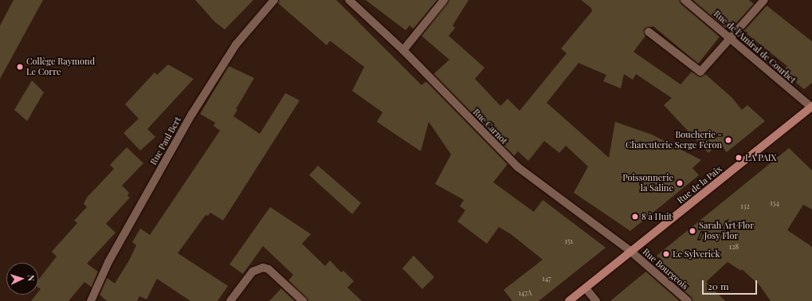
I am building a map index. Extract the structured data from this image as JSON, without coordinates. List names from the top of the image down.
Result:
{
  "streets": {
    "main road": ["Rue de la Paix"],
    "street": [
      "Rue de l'Amiral de Courbet",
      "Rue Carnot",
      "Rue Paul Bert",
      "Rue Bourgeois"
    ]
  },
  "crossings": [
    ["Rue de l'Amiral de Courbet", "Rue de la Paix"],
    ["Rue Carnot", "Rue de la Paix"],
    ["Rue Carnot", "Rue Bourgeois"],
    ["Rue de la Paix", "Rue Bourgeois"]
  ],
  "places": [
    "Collège Raymond Le Corre",
    "Boucherie - Charcuterie Serge Féron",
    "LA PAIX",
    "Poissonnerie la Saline",
    "8 à Huit",
    "Sarah Art Flor / Josy Flor",
    "Le Sylverick"
  ],
  "house_numbers": [
    "134",
    "132",
    "151",
    "128",
    "147",
    "147A"
  ],
  "scale_bar": "20 m",
  "north": "right"
}
